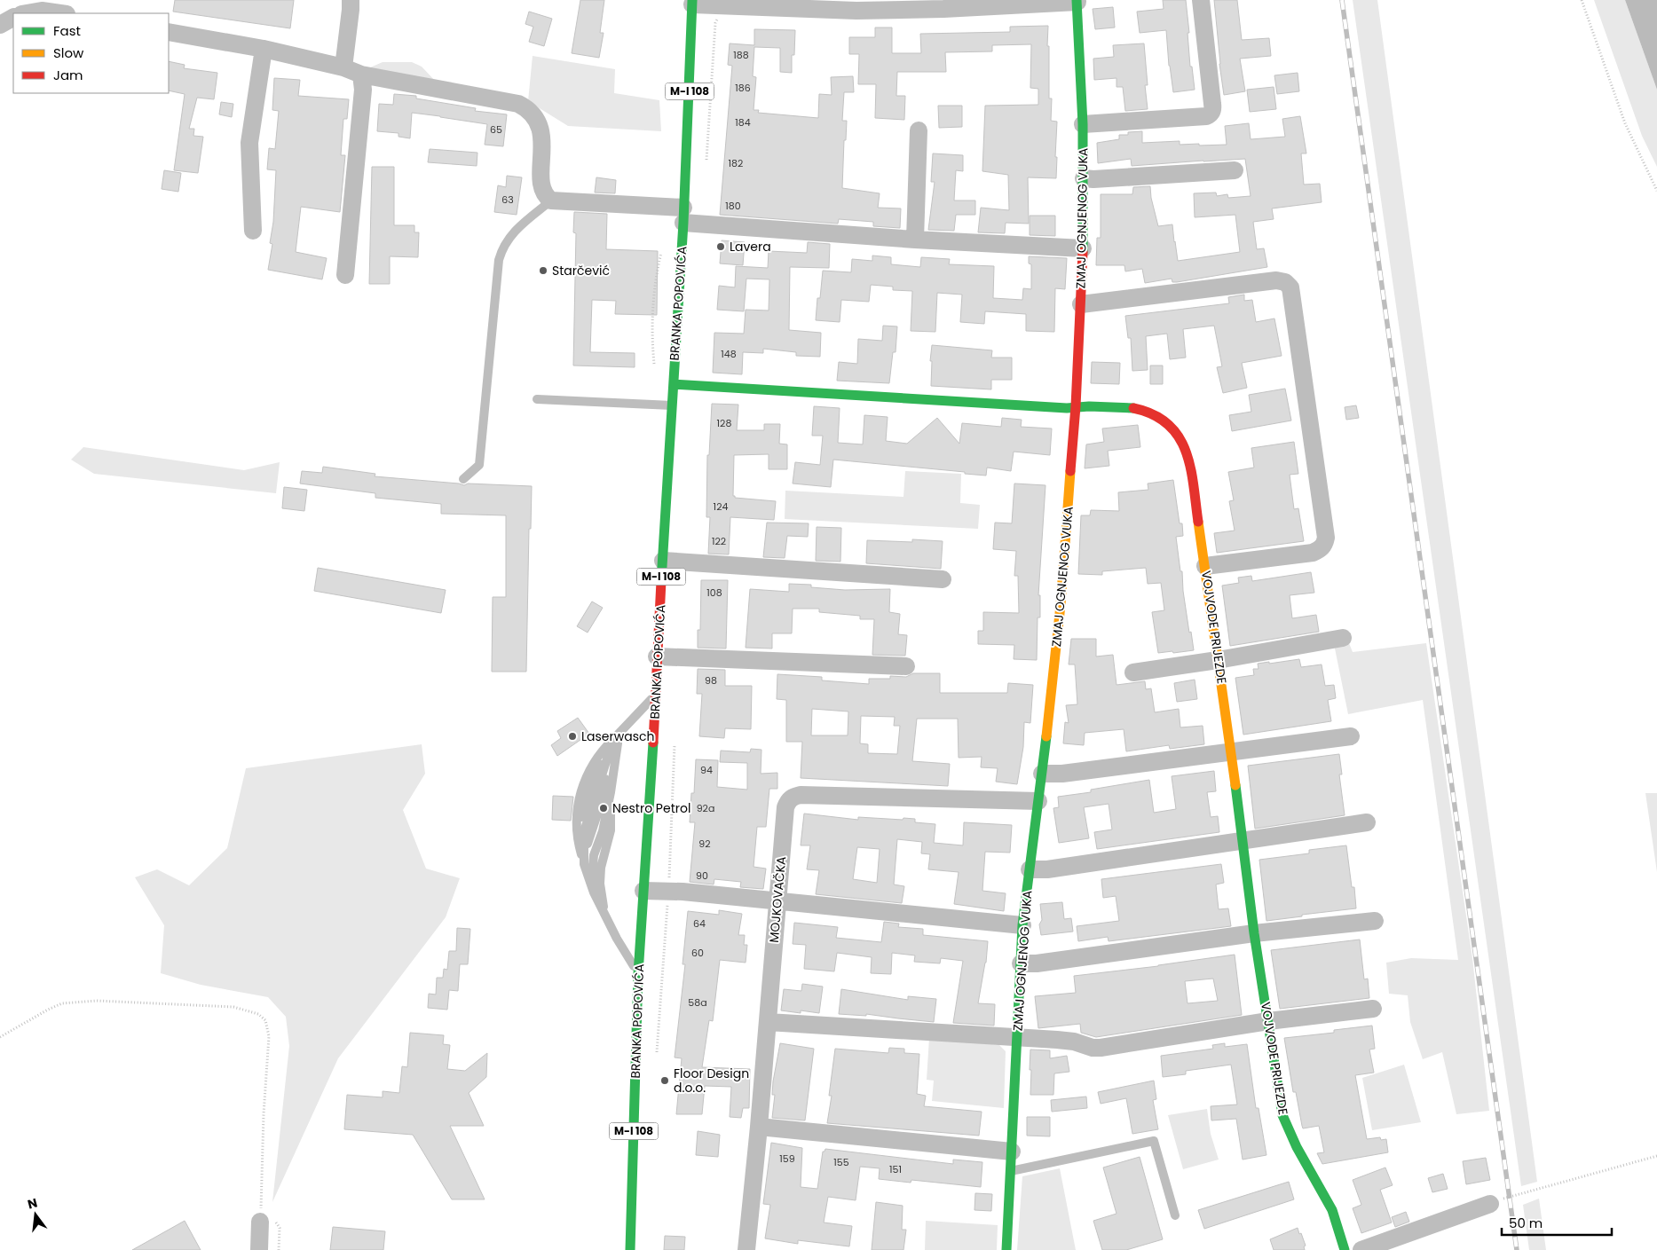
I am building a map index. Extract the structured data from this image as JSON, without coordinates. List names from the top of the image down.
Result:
{
  "streets": {
    "street": [
      "M-I 108",
      "ZMAJ OGNJENOG VUKA",
      "BRANKA POPOVIĆA",
      "VOJVODE PRIJEZDE",
      "MOJKOVAČKA"
    ]
  },
  "crossings": [
    ["ZMAJ OGNJENOG VUKA", "VOJVODE PRIJEZDE"],
    ["ZMAJ OGNJENOG VUKA", "MOJKOVAČKA"],
    ["BRANKA POPOVIĆA", "VOJVODE PRIJEZDE"]
  ],
  "places": [
    "Lavera",
    "Starčević",
    "Laserwasch",
    "Nestro Petrol",
    "Floor Design d.o.o."
  ],
  "house_numbers": [
    "188",
    "186",
    "184",
    "65",
    "182",
    "63",
    "180",
    "148",
    "128",
    "124",
    "122",
    "108",
    "98",
    "94",
    "92a",
    "92",
    "90",
    "64",
    "60",
    "58a",
    "159",
    "155",
    "151"
  ],
  "legend": ["Fast", "Slow", "Jam"],
  "scale_bar": "50 m",
  "north": "top"
}
